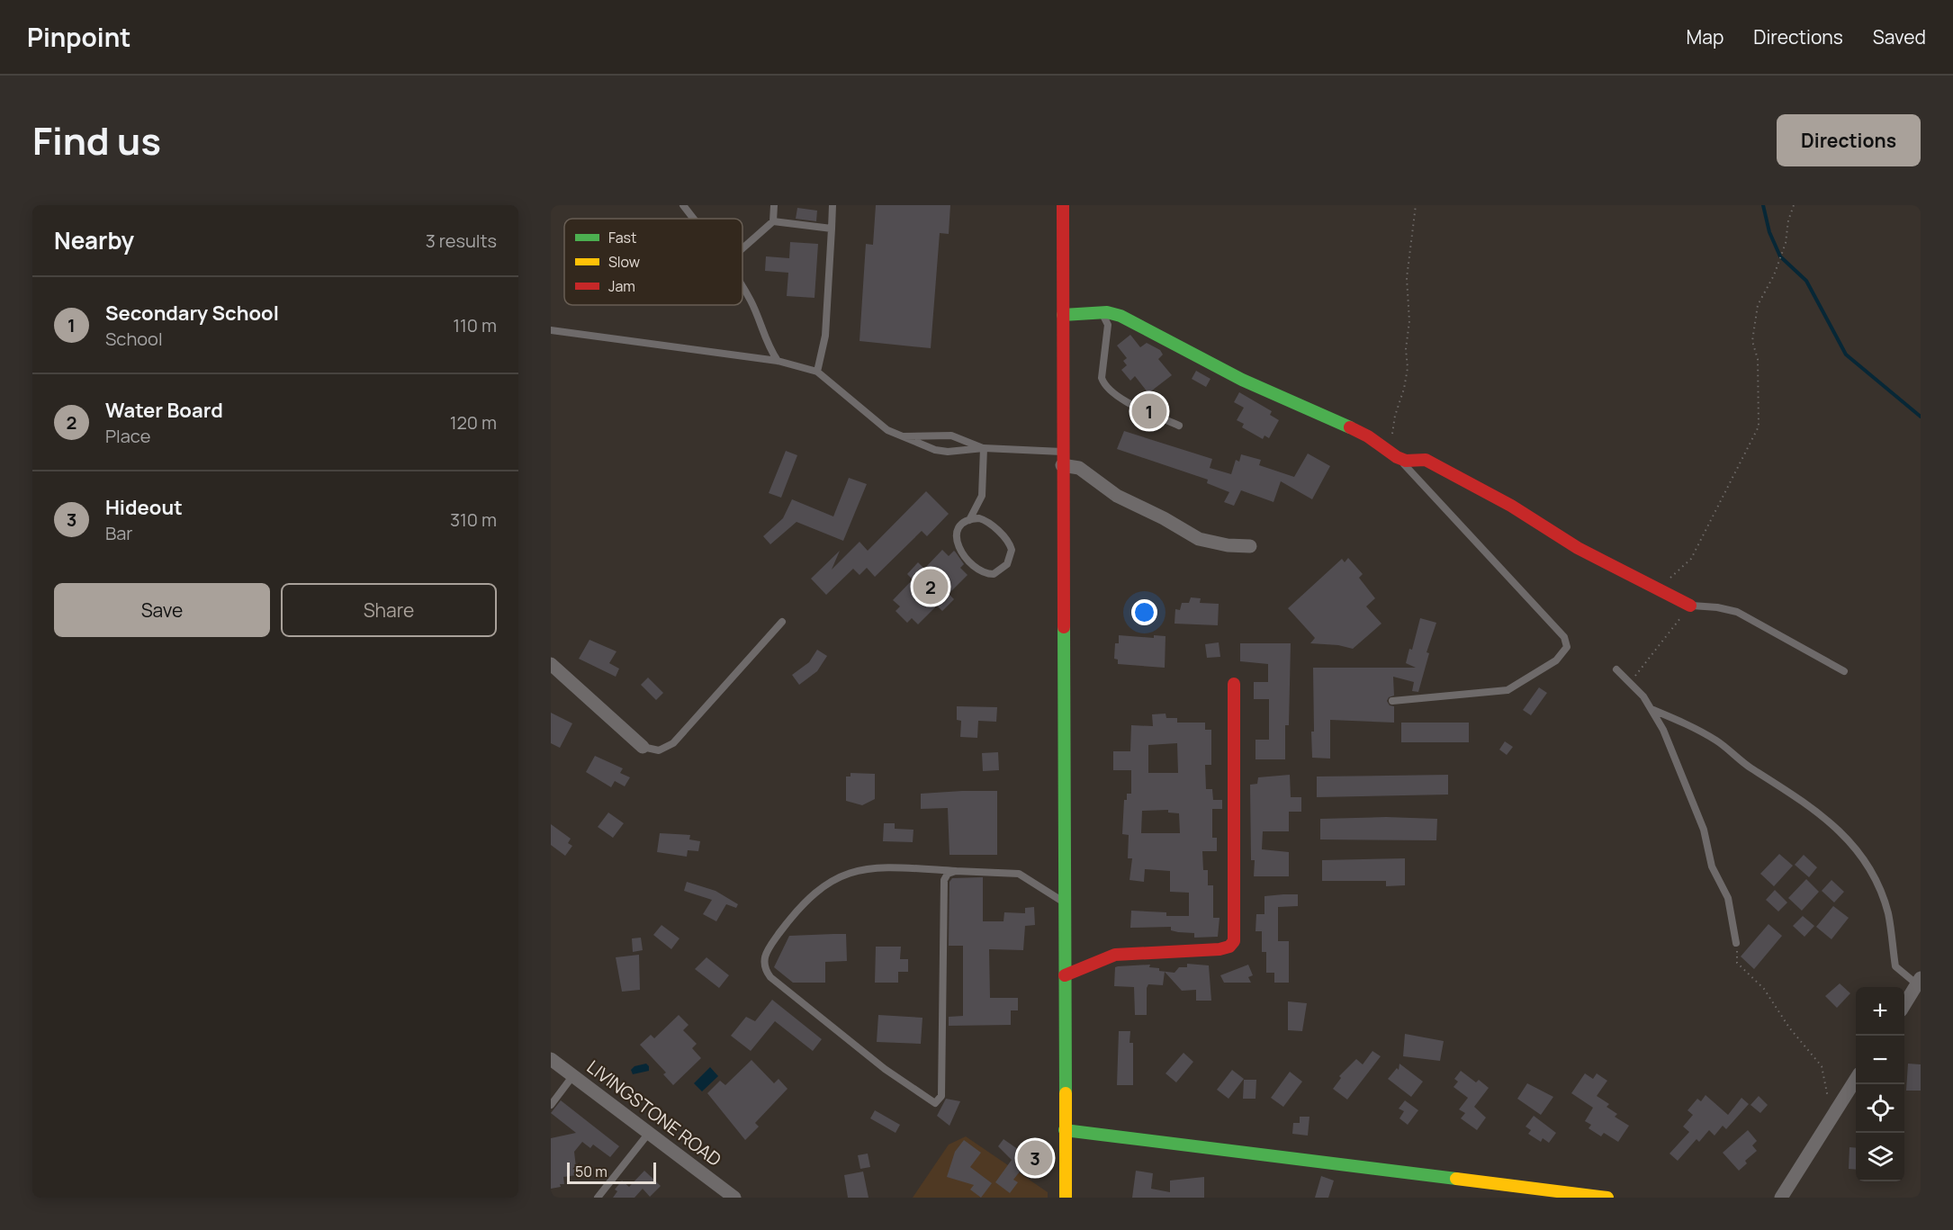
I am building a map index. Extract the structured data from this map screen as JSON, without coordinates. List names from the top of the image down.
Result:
{
  "streets": {
    "street": ["LIVINGSTONE ROAD"]
  },
  "legend": ["Fast", "Slow", "Jam"],
  "scale_bar": "50 m",
  "page": {
    "header": "Pinpoint",
    "nav": ["Map", "Directions", "Saved"],
    "title": "Find us",
    "buttons": [
      "Directions",
      ["Save", "Share"]
    ],
    "heading": ["Nearby", "3 results"],
    "list": [
      {
        "mark": "1",
        "name": "Secondary School",
        "note": "School",
        "value": "110 m"
      },
      {
        "mark": "2",
        "name": "Water Board",
        "note": "Place",
        "value": "120 m"
      },
      {
        "mark": "3",
        "name": "Hideout",
        "note": "Bar",
        "value": "310 m"
      }
    ],
    "pins": ["1", "2", "3"],
    "map_buttons": ["+", "−"],
    "scale": "50 m"
  }
}
